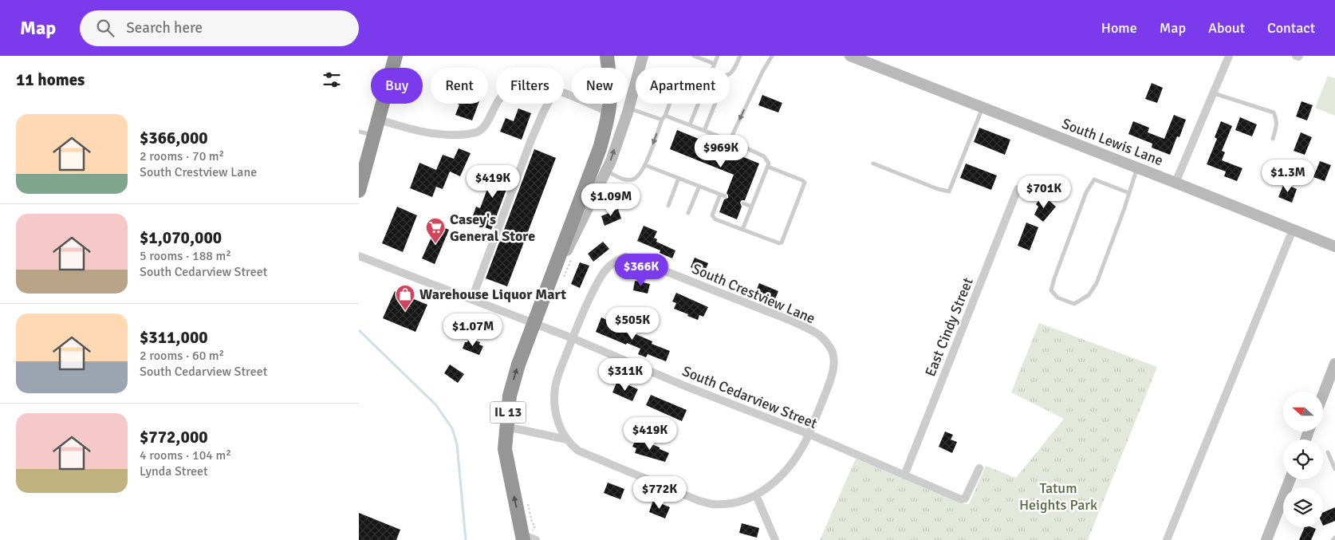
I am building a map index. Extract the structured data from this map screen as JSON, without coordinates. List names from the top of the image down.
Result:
{
  "streets": {
    "highway": ["IL 13"],
    "street": [
      "South Lewis Lane",
      "South Crestview Lane",
      "East Cindy Street",
      "South Cedarview Street"
    ]
  },
  "crossings": [
    ["South Crestview Lane", "South Cedarview Street"],
    ["East Cindy Street", "South Cedarview Street"],
    ["South Cedarview Street", "IL 13"]
  ],
  "parks": ["Tatum Heights Park"],
  "places": {
    "supermarket": ["Casey's General Store"],
    "shop": ["Warehouse Liquor Mart"]
  },
  "north": "left",
  "page": {
    "header": "Map",
    "search": "Search here",
    "nav": [
      "Home",
      "Map",
      "About",
      "Contact"
    ],
    "heading": "11 homes",
    "chip": [
      "Buy",
      "Rent",
      "Filters",
      "New",
      "Apartment"
    ],
    "list": [
      {
        "name": "$366,000",
        "note": "2 rooms · 70 m² · South Crestview Lane"
      },
      {
        "name": "$1,070,000",
        "note": "5 rooms · 188 m² · South Cedarview Street"
      },
      {
        "name": "$311,000",
        "note": "2 rooms · 60 m² · South Cedarview Street"
      },
      {
        "name": "$772,000",
        "note": "4 rooms · 104 m² · Lynda Street"
      }
    ],
    "price": [
      "$969K",
      "$1.3M",
      "$419K",
      "$701K",
      "$1.09M",
      "$366K",
      "$505K",
      "$1.07M",
      "$311K",
      "$419K",
      "$772K"
    ]
  }
}
